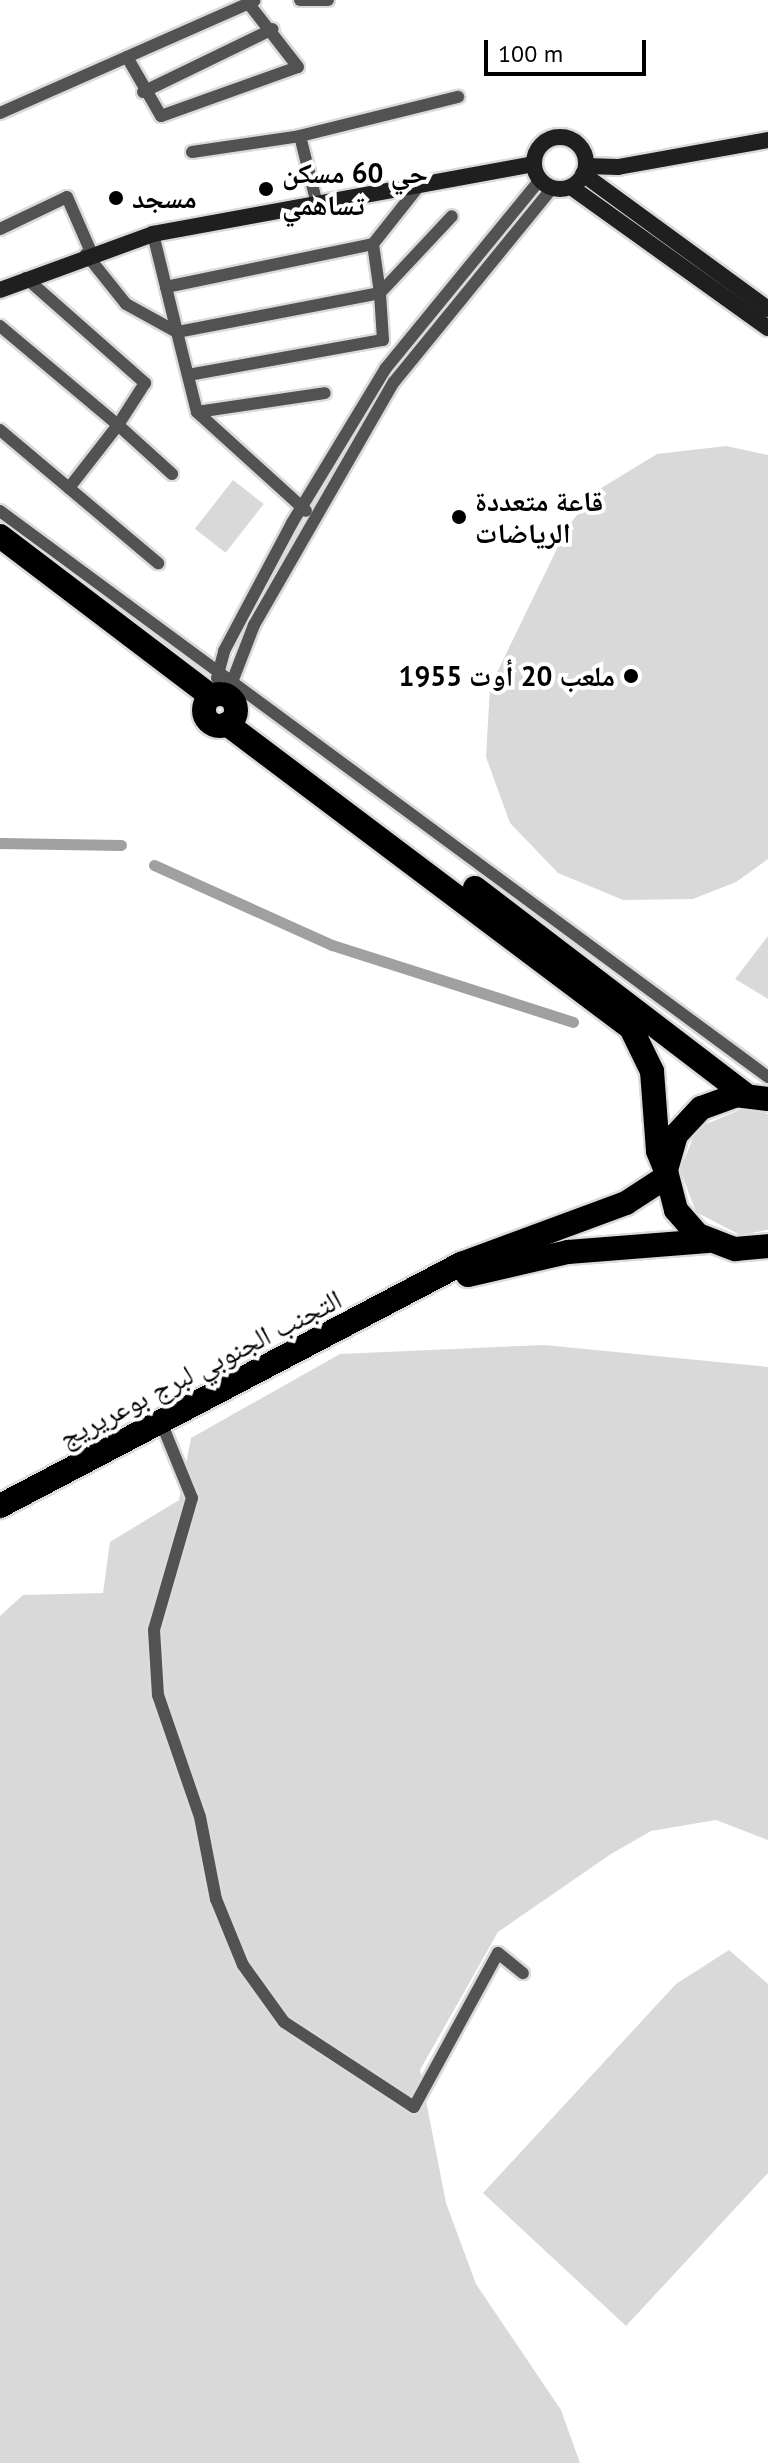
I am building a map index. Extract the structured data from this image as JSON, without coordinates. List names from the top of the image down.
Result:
{
  "streets": {
    "highway": ["التجنب الجنوبي لبرج بوعريريج"]
  },
  "places": [
    "حي 60 مسكن تساهمي",
    "مسجد",
    "قاعة متعددة الرياضات",
    "ملعب 20 أوت 1955"
  ],
  "scale_bar": "100 m"
}
